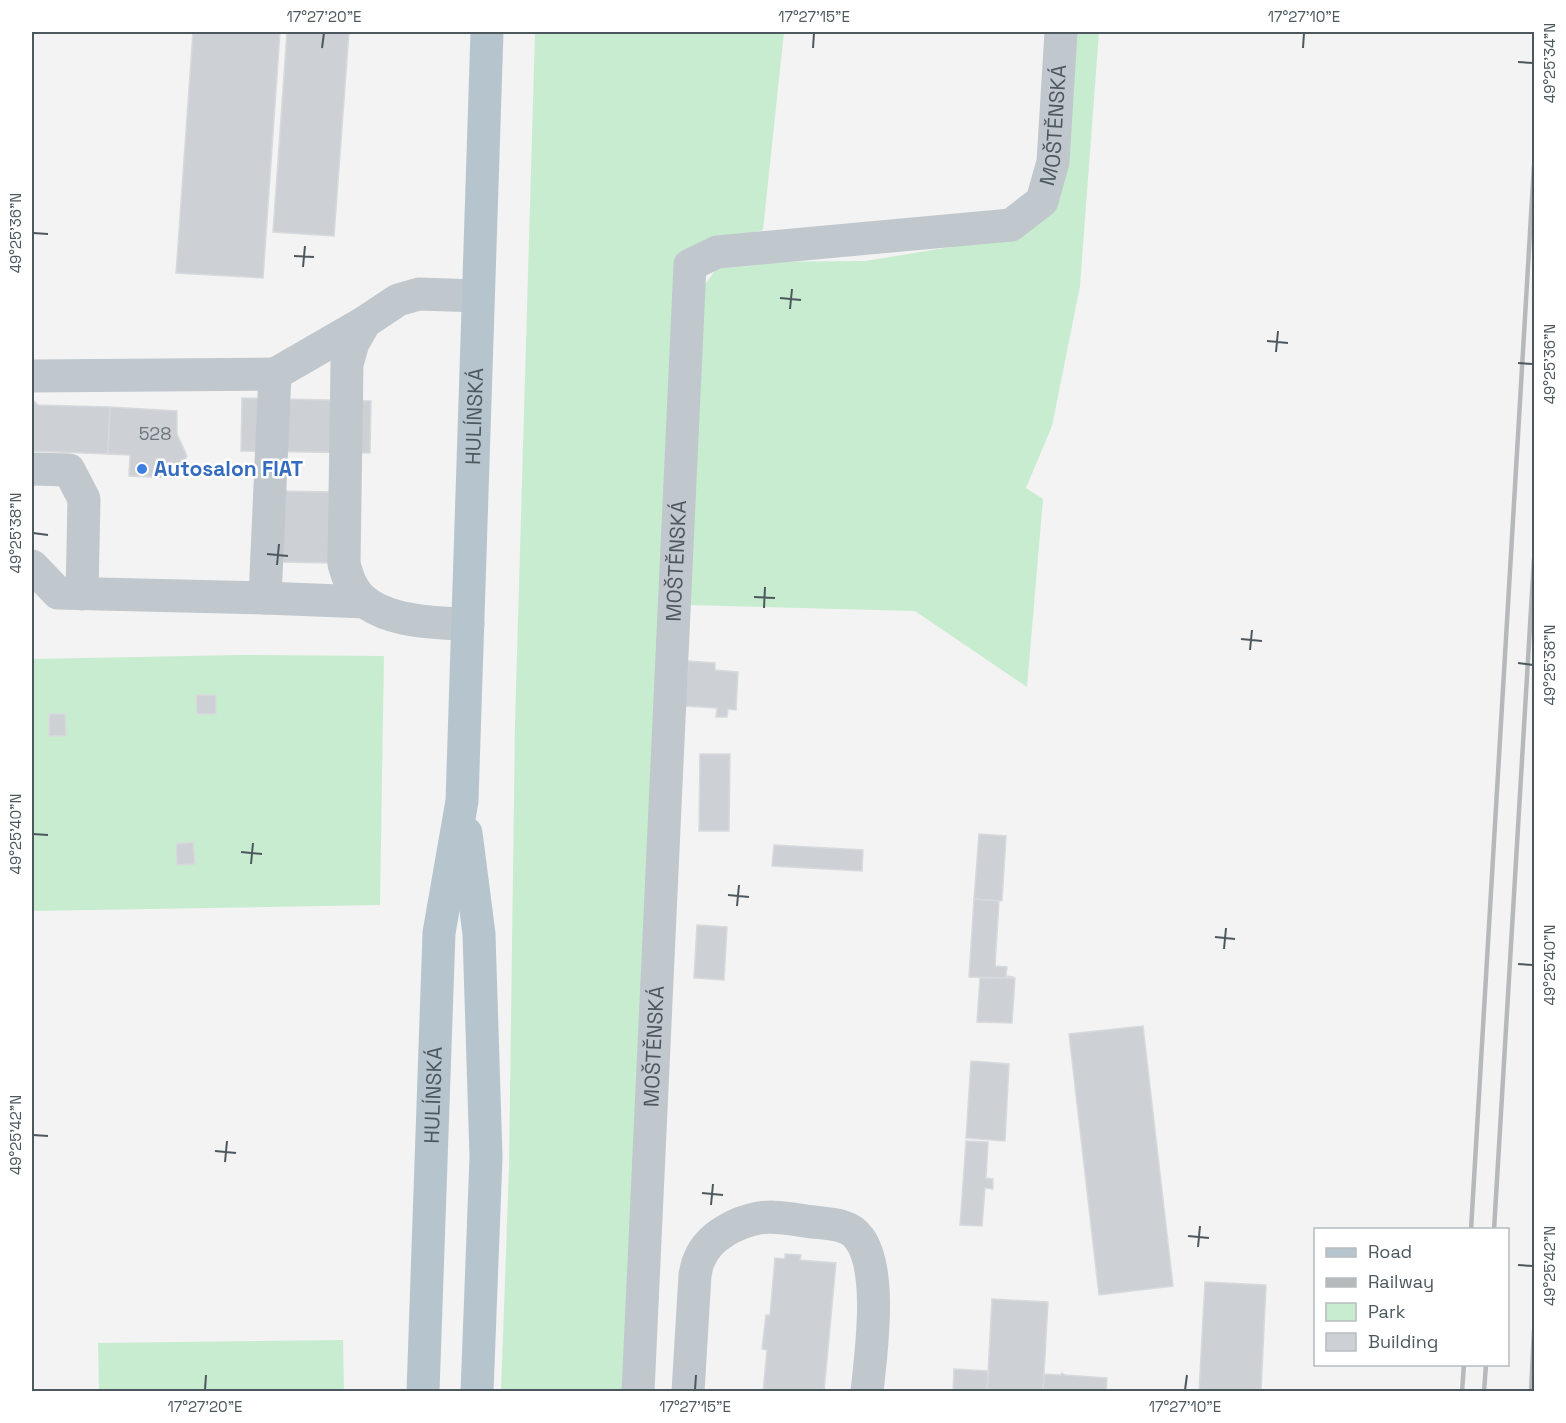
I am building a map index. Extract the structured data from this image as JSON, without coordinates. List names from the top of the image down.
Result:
{
  "streets": {
    "main road": ["HULÍNSKÁ"],
    "lane": ["MOŠTĚNSKÁ"]
  },
  "places": ["Autosalon FIAT"],
  "house_numbers": ["528"],
  "legend": [
    "Road",
    "Railway",
    "Park",
    "Building"
  ],
  "coordinates": [
    "17°27'20\"E",
    "17°27'15\"E",
    "17°27'10\"E",
    "49°25'34\"N",
    "49°25'36\"N",
    "49°25'38\"N",
    "49°25'40\"N",
    "49°25'42\"N"
  ]
}
